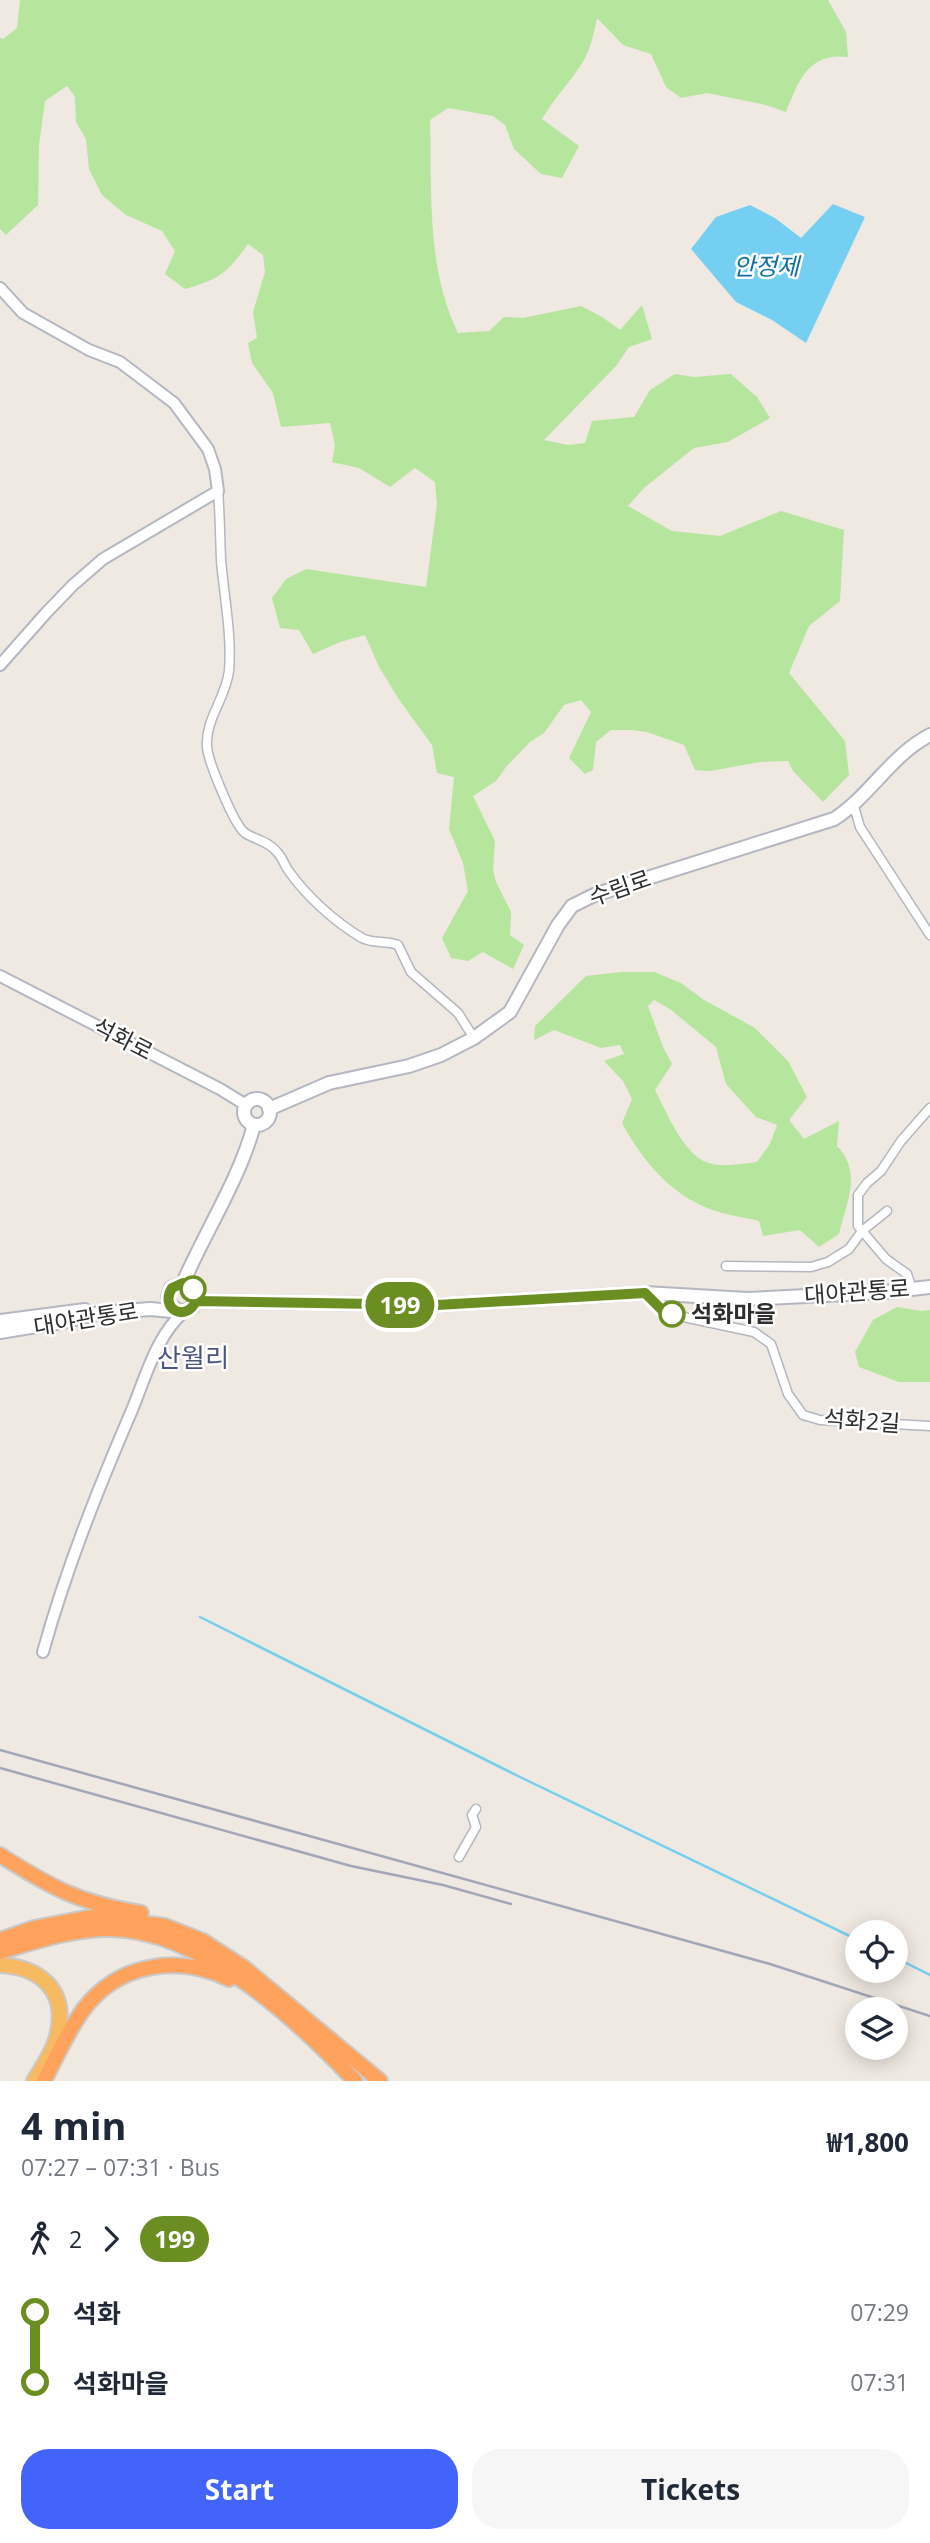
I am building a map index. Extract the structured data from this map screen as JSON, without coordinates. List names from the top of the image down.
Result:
{
  "streets": {
    "main road": ["수림로", "대야관통로"],
    "street": ["석화로", "석화2길"]
  },
  "crossings": [
    ["수림로", "석화로"],
    ["수림로", "대야관통로"],
    ["대야관통로", "석화2길"]
  ],
  "districts": ["산월리"],
  "water": ["안정제"],
  "places": ["석화마을"],
  "lines": ["bus line 199"],
  "page": {
    "on_map": "199",
    "heading": ["4 min", "07:27 – 07:31 · Bus", "₩1,800"],
    "legs": ["2", "199"],
    "list": [
      {
        "name": "석화",
        "value": "07:29"
      },
      {
        "name": "석화마을",
        "value": "07:31"
      }
    ],
    "buttons": ["Start", "Tickets"]
  }
}
